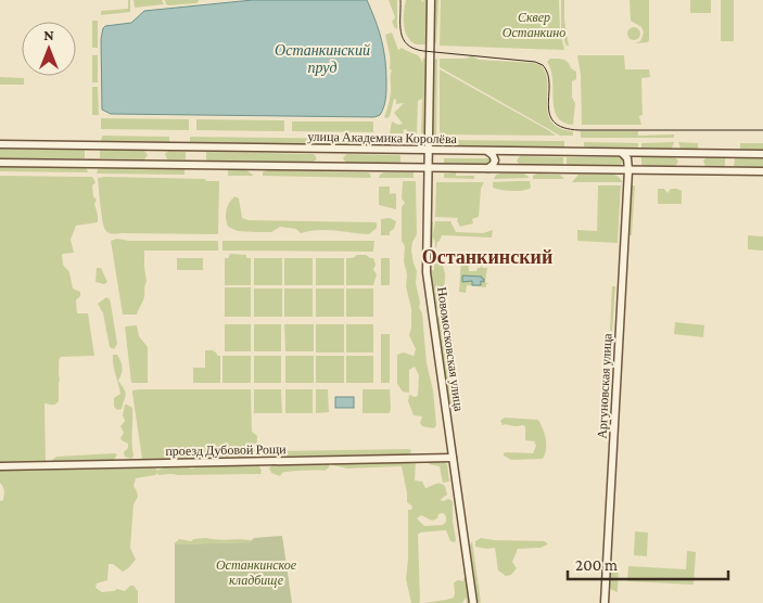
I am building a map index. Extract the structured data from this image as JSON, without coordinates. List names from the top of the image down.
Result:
{
  "streets": {
    "main road": [
      "улица Академика Королёва",
      "Новомосковская улица",
      "Аргуновская улица",
      "проезд Дубовой Рощи"
    ]
  },
  "crossings": [
    ["улица Академика Королёва", "Новомосковская улица"],
    ["Новомосковская улица", "проезд Дубовой Рощи"]
  ],
  "districts": ["Останкинский"],
  "water": ["Останкинский пруд"],
  "parks": ["Сквер Останкино", "Останкинское кладбище"],
  "scale_bar": "200 m",
  "north": "top"
}
